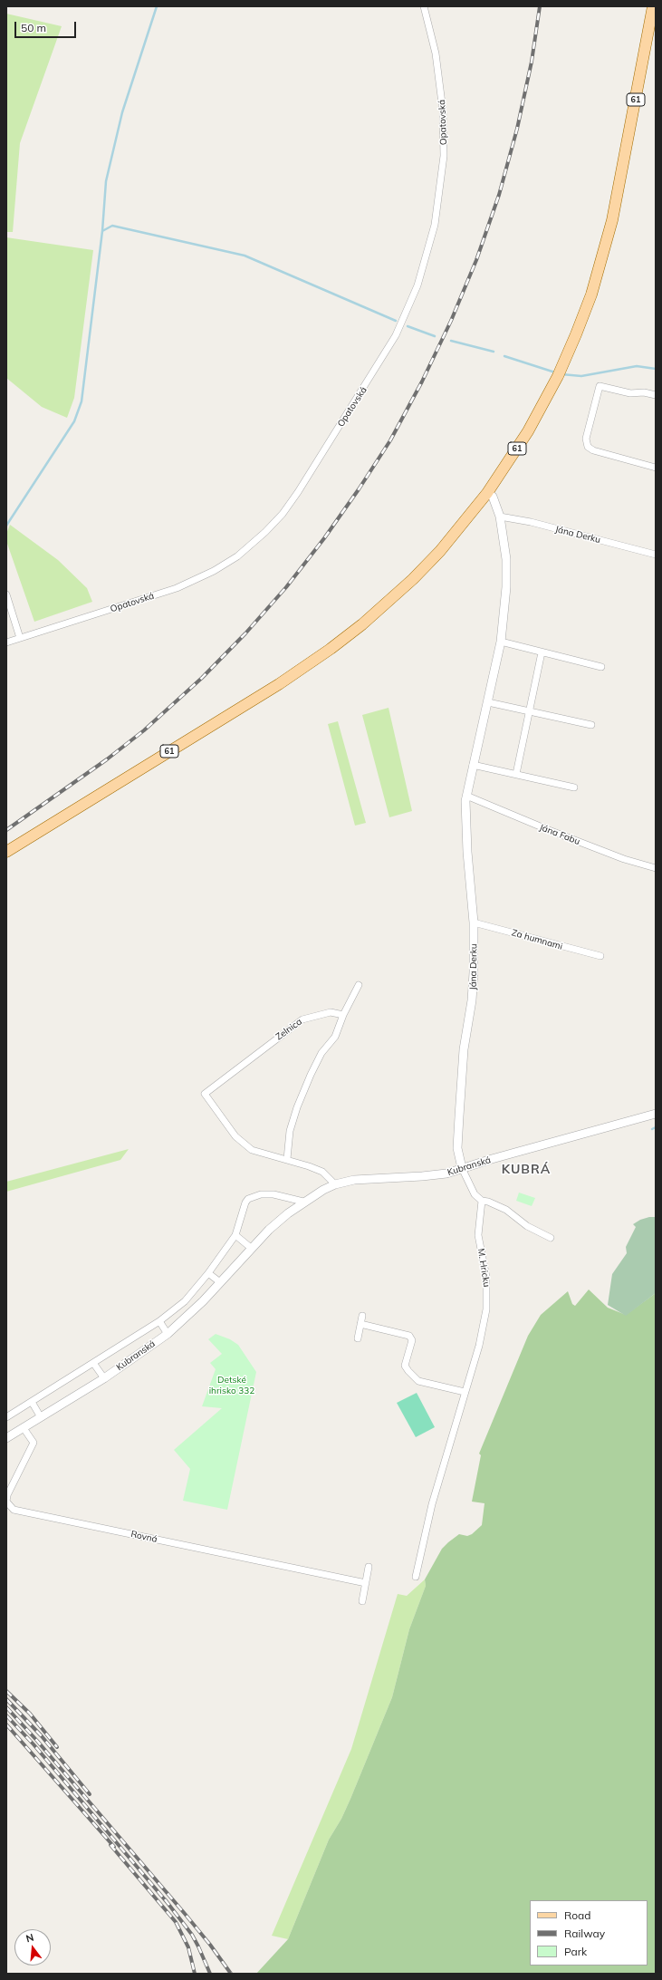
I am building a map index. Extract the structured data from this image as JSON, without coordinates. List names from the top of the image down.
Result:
{
  "streets": {
    "main road": ["61"],
    "street": [
      "Opatovská",
      "Jána Derku",
      "Jána Fabu",
      "Za humnami",
      "Zelnica",
      "Kubranská",
      "M. Hricku",
      "Rovná"
    ]
  },
  "crossings": [
    ["61", "Jána Derku"],
    ["Jána Derku", "Jána Fabu"],
    ["Jána Derku", "Za humnami"],
    ["Jána Derku", "Kubranská"],
    ["Zelnica", "Kubranská"],
    ["Kubranská", "Rovná"]
  ],
  "districts": ["KUBRÁ"],
  "parks": ["Detské ihrisko 332"],
  "legend": ["Road", "Railway", "Park"],
  "scale_bar": "50 m",
  "north": "top"
}
